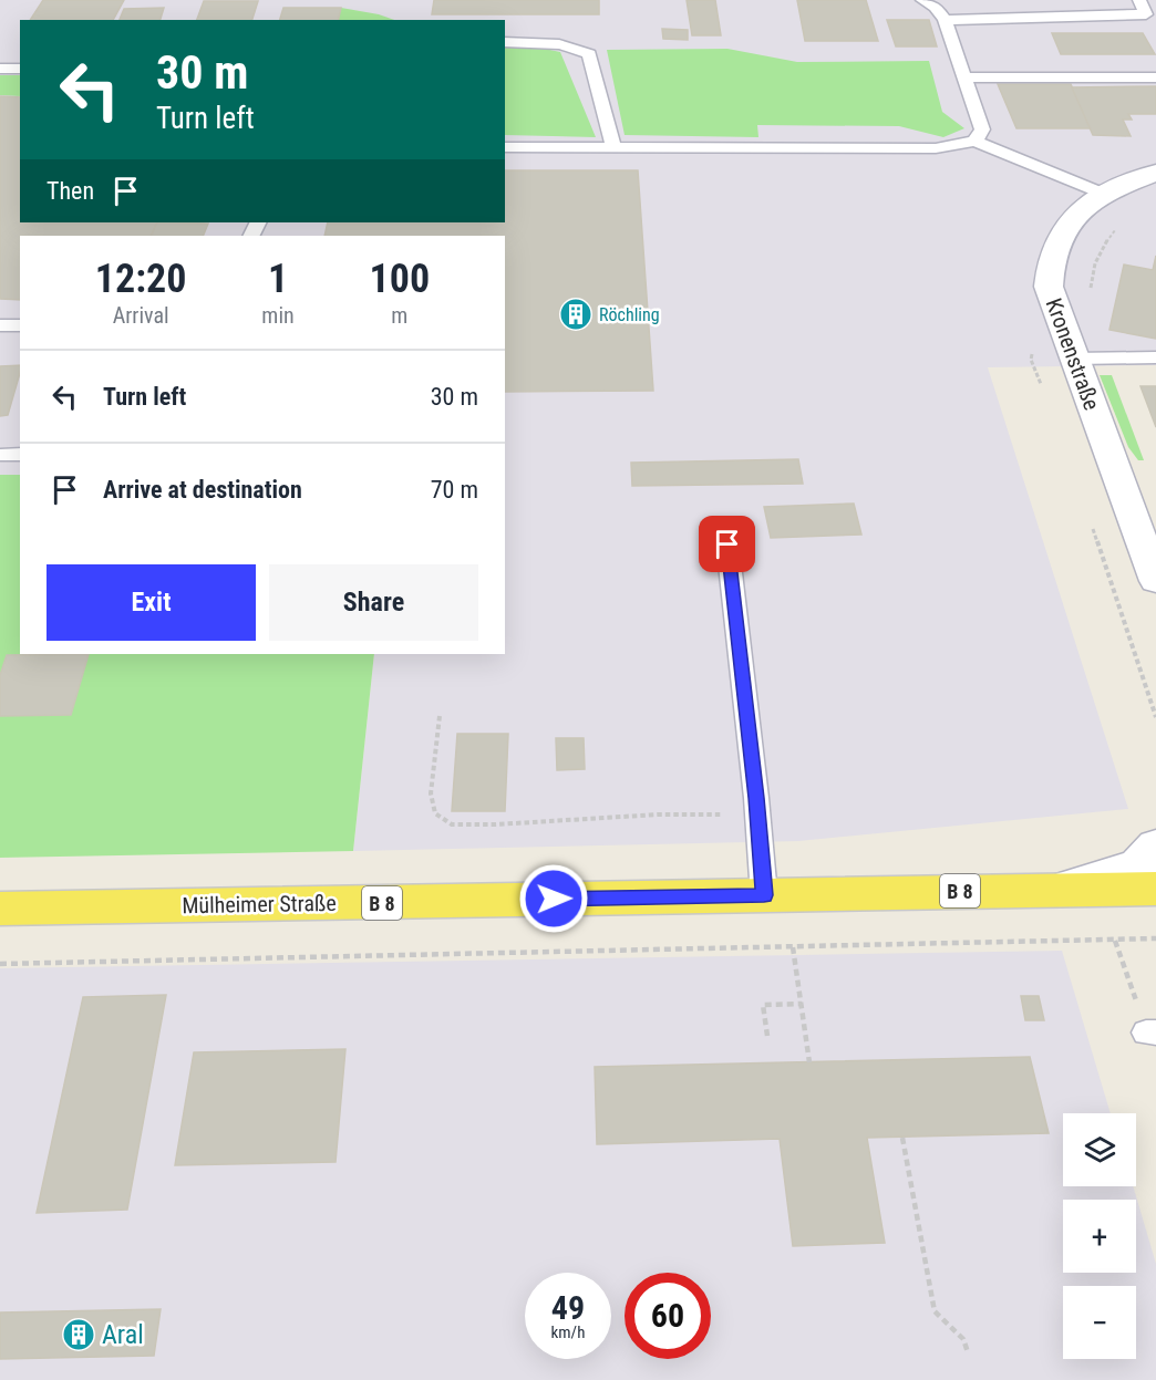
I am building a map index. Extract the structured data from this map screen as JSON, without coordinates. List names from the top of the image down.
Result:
{
  "streets": {
    "main road": ["B 8", "Mülheimer Straße"],
    "street": ["Kronenstraße"]
  },
  "places": {
    "building": ["Röchling", "Aral"]
  },
  "page": {
    "turn": ["30 m", "Turn left"],
    "then": "Then",
    "eta": [
      "12:20",
      "Arrival",
      "1",
      "min",
      "100",
      "m"
    ],
    "list": [
      {
        "name": "Turn left",
        "value": "30 m"
      },
      {
        "name": "Arrive at destination",
        "value": "70 m"
      }
    ],
    "buttons": ["Exit", "Share"],
    "map_buttons": ["+", "−"],
    "speed": "49 km/h",
    "limit": "60"
  }
}
